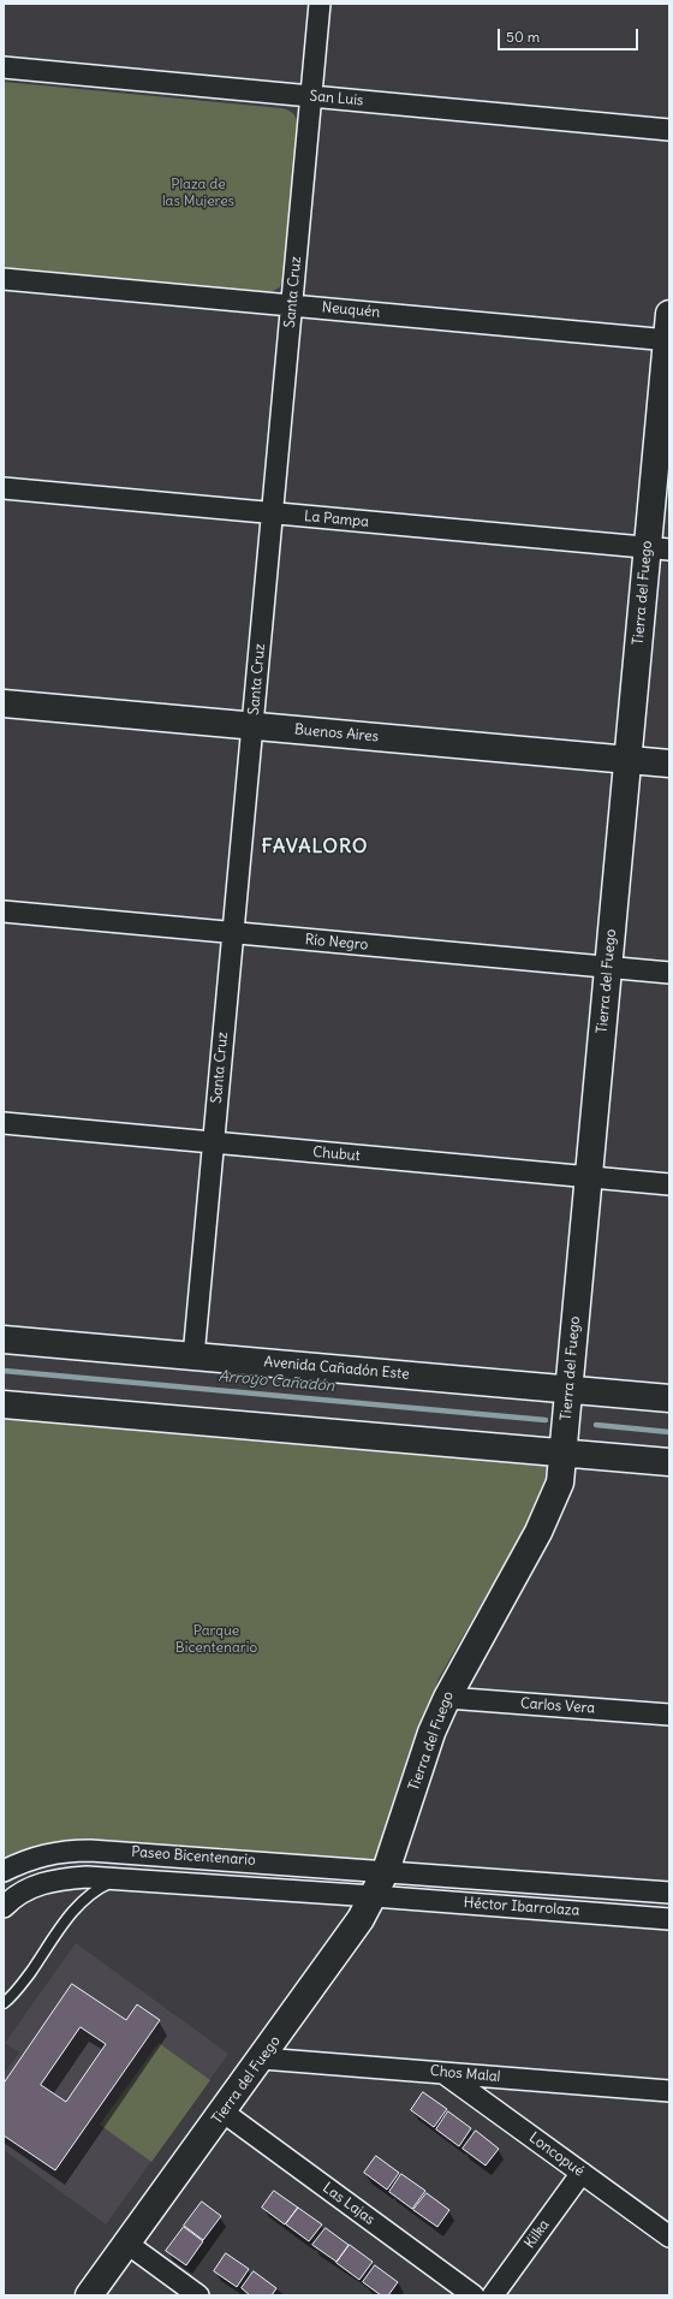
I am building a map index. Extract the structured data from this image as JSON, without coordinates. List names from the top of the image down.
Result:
{
  "streets": {
    "street": [
      "San Luis",
      "Santa Cruz",
      "Neuquén",
      "La Pampa",
      "Tierra del Fuego",
      "Buenos Aires",
      "Río Negro",
      "Chubut",
      "Avenida Cañadón Este",
      "Carlos Vera",
      "Paseo Bicentenario",
      "Héctor Ibarrolaza",
      "Chos Malal",
      "Loncopué",
      "Las Lajas",
      "Kilka"
    ]
  },
  "crossings": [
    ["San Luis", "Santa Cruz"],
    ["Santa Cruz", "Neuquén"],
    ["Santa Cruz", "La Pampa"],
    ["Santa Cruz", "Buenos Aires"],
    ["Santa Cruz", "Río Negro"],
    ["Santa Cruz", "Chubut"],
    ["Santa Cruz", "Avenida Cañadón Este"],
    ["Neuquén", "Tierra del Fuego"],
    ["La Pampa", "Tierra del Fuego"],
    ["Tierra del Fuego", "Buenos Aires"],
    ["Tierra del Fuego", "Río Negro"],
    ["Tierra del Fuego", "Chubut"],
    ["Tierra del Fuego", "Avenida Cañadón Este"],
    ["Tierra del Fuego", "Carlos Vera"],
    ["Tierra del Fuego", "Paseo Bicentenario"],
    ["Tierra del Fuego", "Héctor Ibarrolaza"],
    ["Tierra del Fuego", "Chos Malal"],
    ["Tierra del Fuego", "Las Lajas"],
    ["Paseo Bicentenario", "Héctor Ibarrolaza"],
    ["Chos Malal", "Loncopué"],
    ["Loncopué", "Kilka"]
  ],
  "districts": ["FAVALORO"],
  "water": ["Arroyo Cañadón"],
  "parks": ["Plaza de las Mujeres", "Parque Bicentenario"],
  "scale_bar": "50 m"
}
